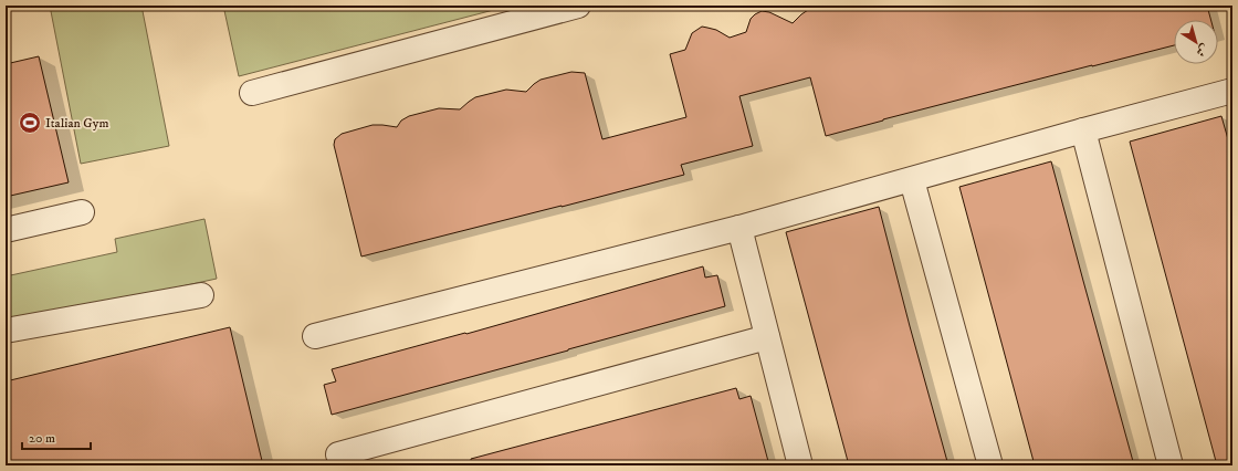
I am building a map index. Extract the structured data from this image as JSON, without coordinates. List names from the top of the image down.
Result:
{
  "places": {
    "sports": ["Italian Gym"]
  },
  "scale_bar": "20 m",
  "north": "bottom right"
}
